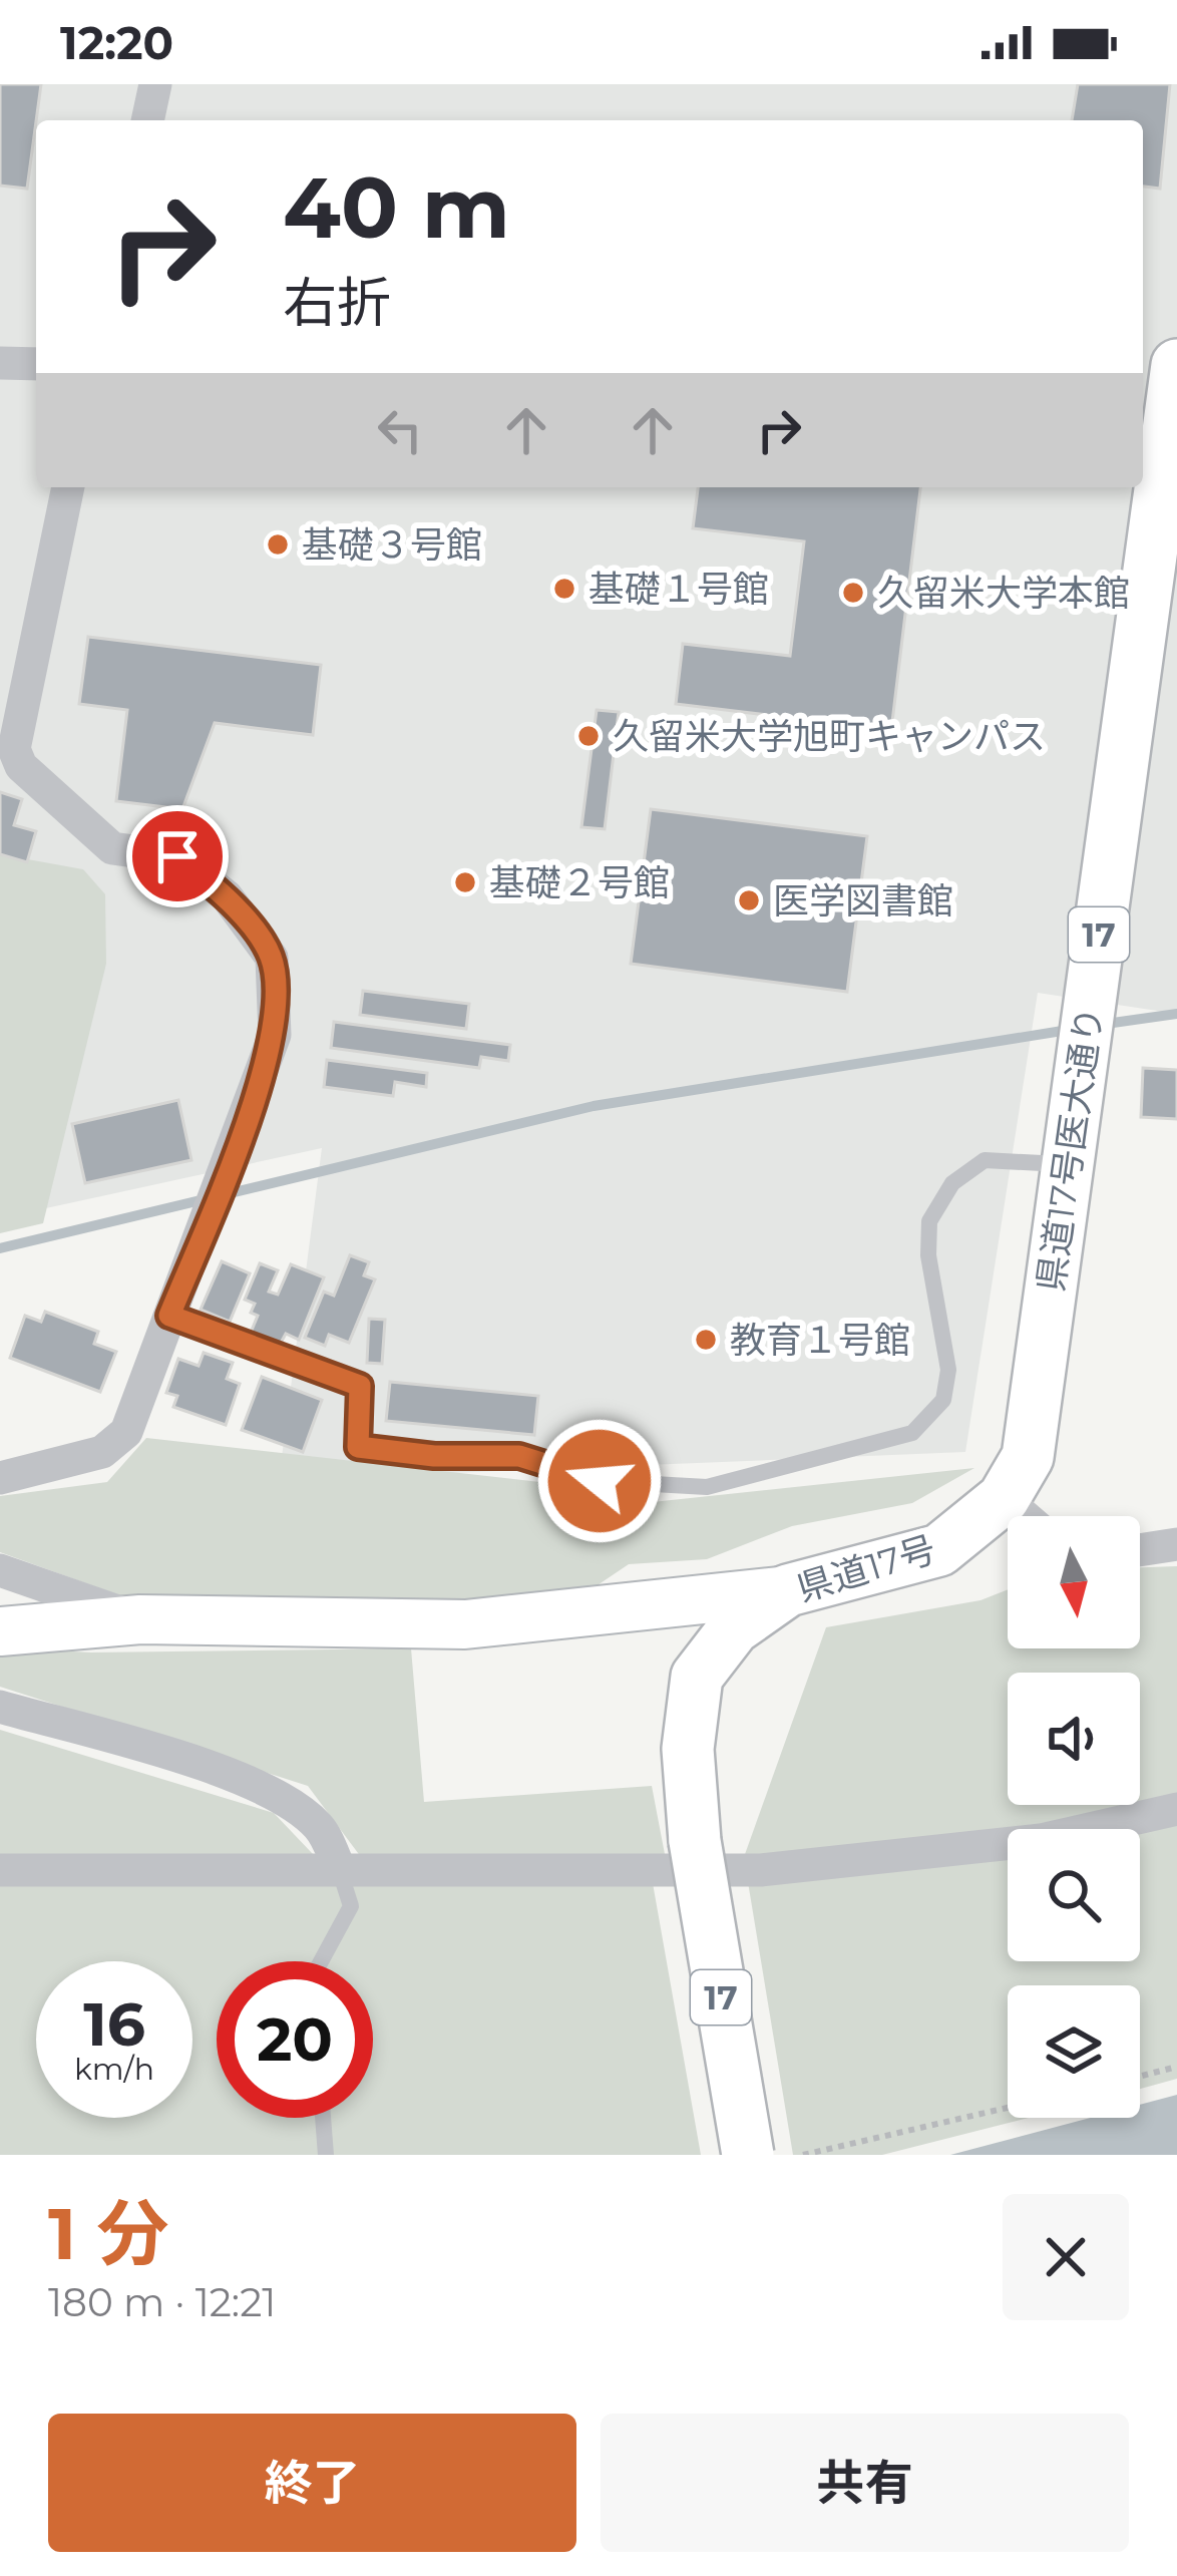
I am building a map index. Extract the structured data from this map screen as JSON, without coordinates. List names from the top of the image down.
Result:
{
  "streets": {
    "main road": ["17", "県道17号医大通り", "県道17号"]
  },
  "crossings": [
    ["県道17号医大通り", "県道17号"]
  ],
  "places": [
    "基礎３号館",
    "基礎１号館",
    "久留米大学本館",
    "久留米大学旭町キャンパス",
    "基礎２号館",
    "医学図書館",
    "教育１号館"
  ],
  "north": "bottom",
  "page": {
    "status": "12:20",
    "turn": ["40 m", "右折"],
    "speed": "16 km/h",
    "limit": "20",
    "heading": ["1 分", "180 m · 12:21"],
    "buttons": ["終了", "共有"]
  }
}
